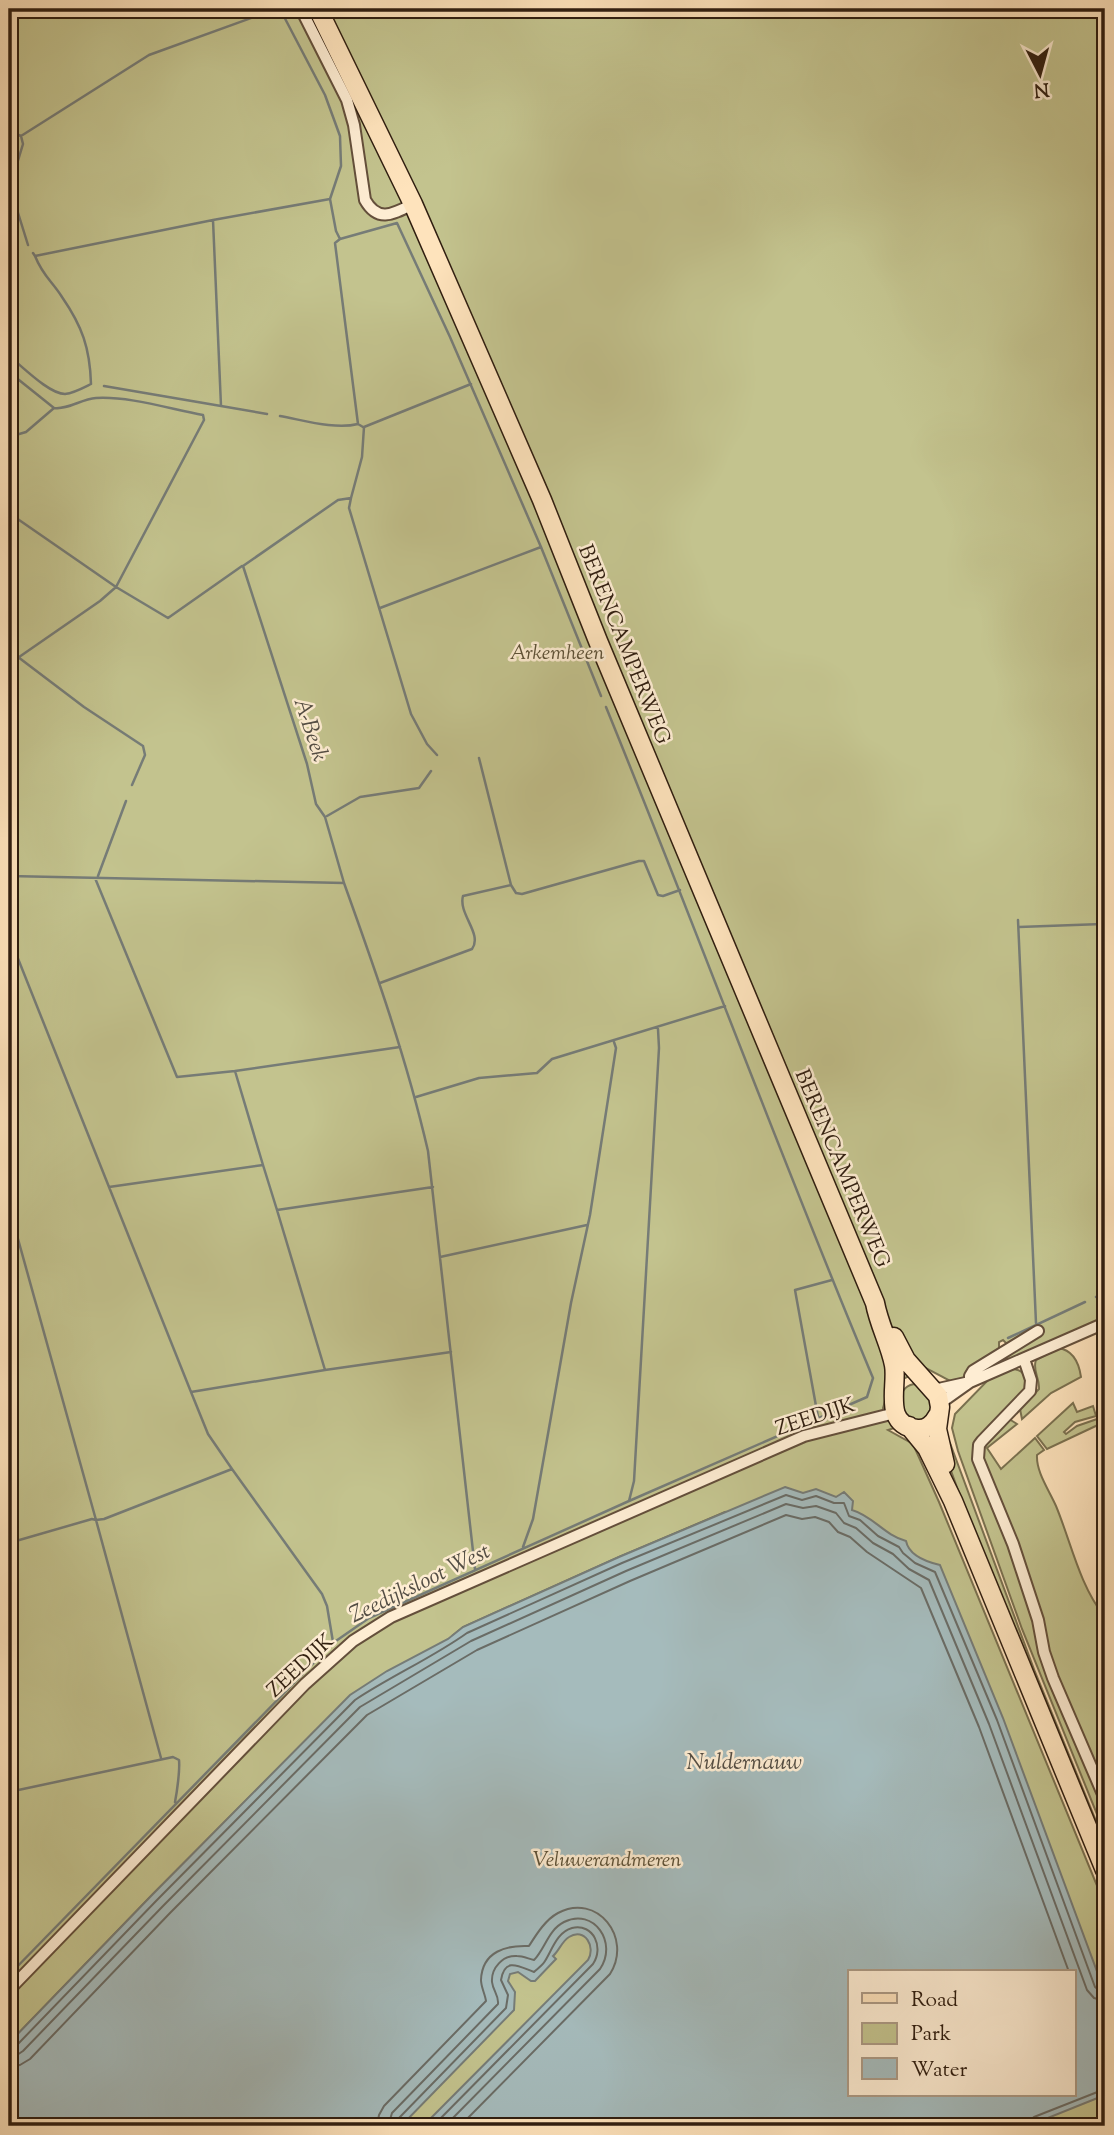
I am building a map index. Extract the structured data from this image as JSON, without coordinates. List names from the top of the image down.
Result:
{
  "streets": {
    "main road": ["BERENCAMPERWEG"],
    "street": ["ZEEDIJK"]
  },
  "crossings": [
    ["BERENCAMPERWEG", "ZEEDIJK"]
  ],
  "water": ["A-Beek", "Zeedijksloot West", "Nuldernauw"],
  "parks": ["Arkemheen", "Veluwerandmeren"],
  "legend": ["Road", "Park", "Water"],
  "north": "bottom"
}
